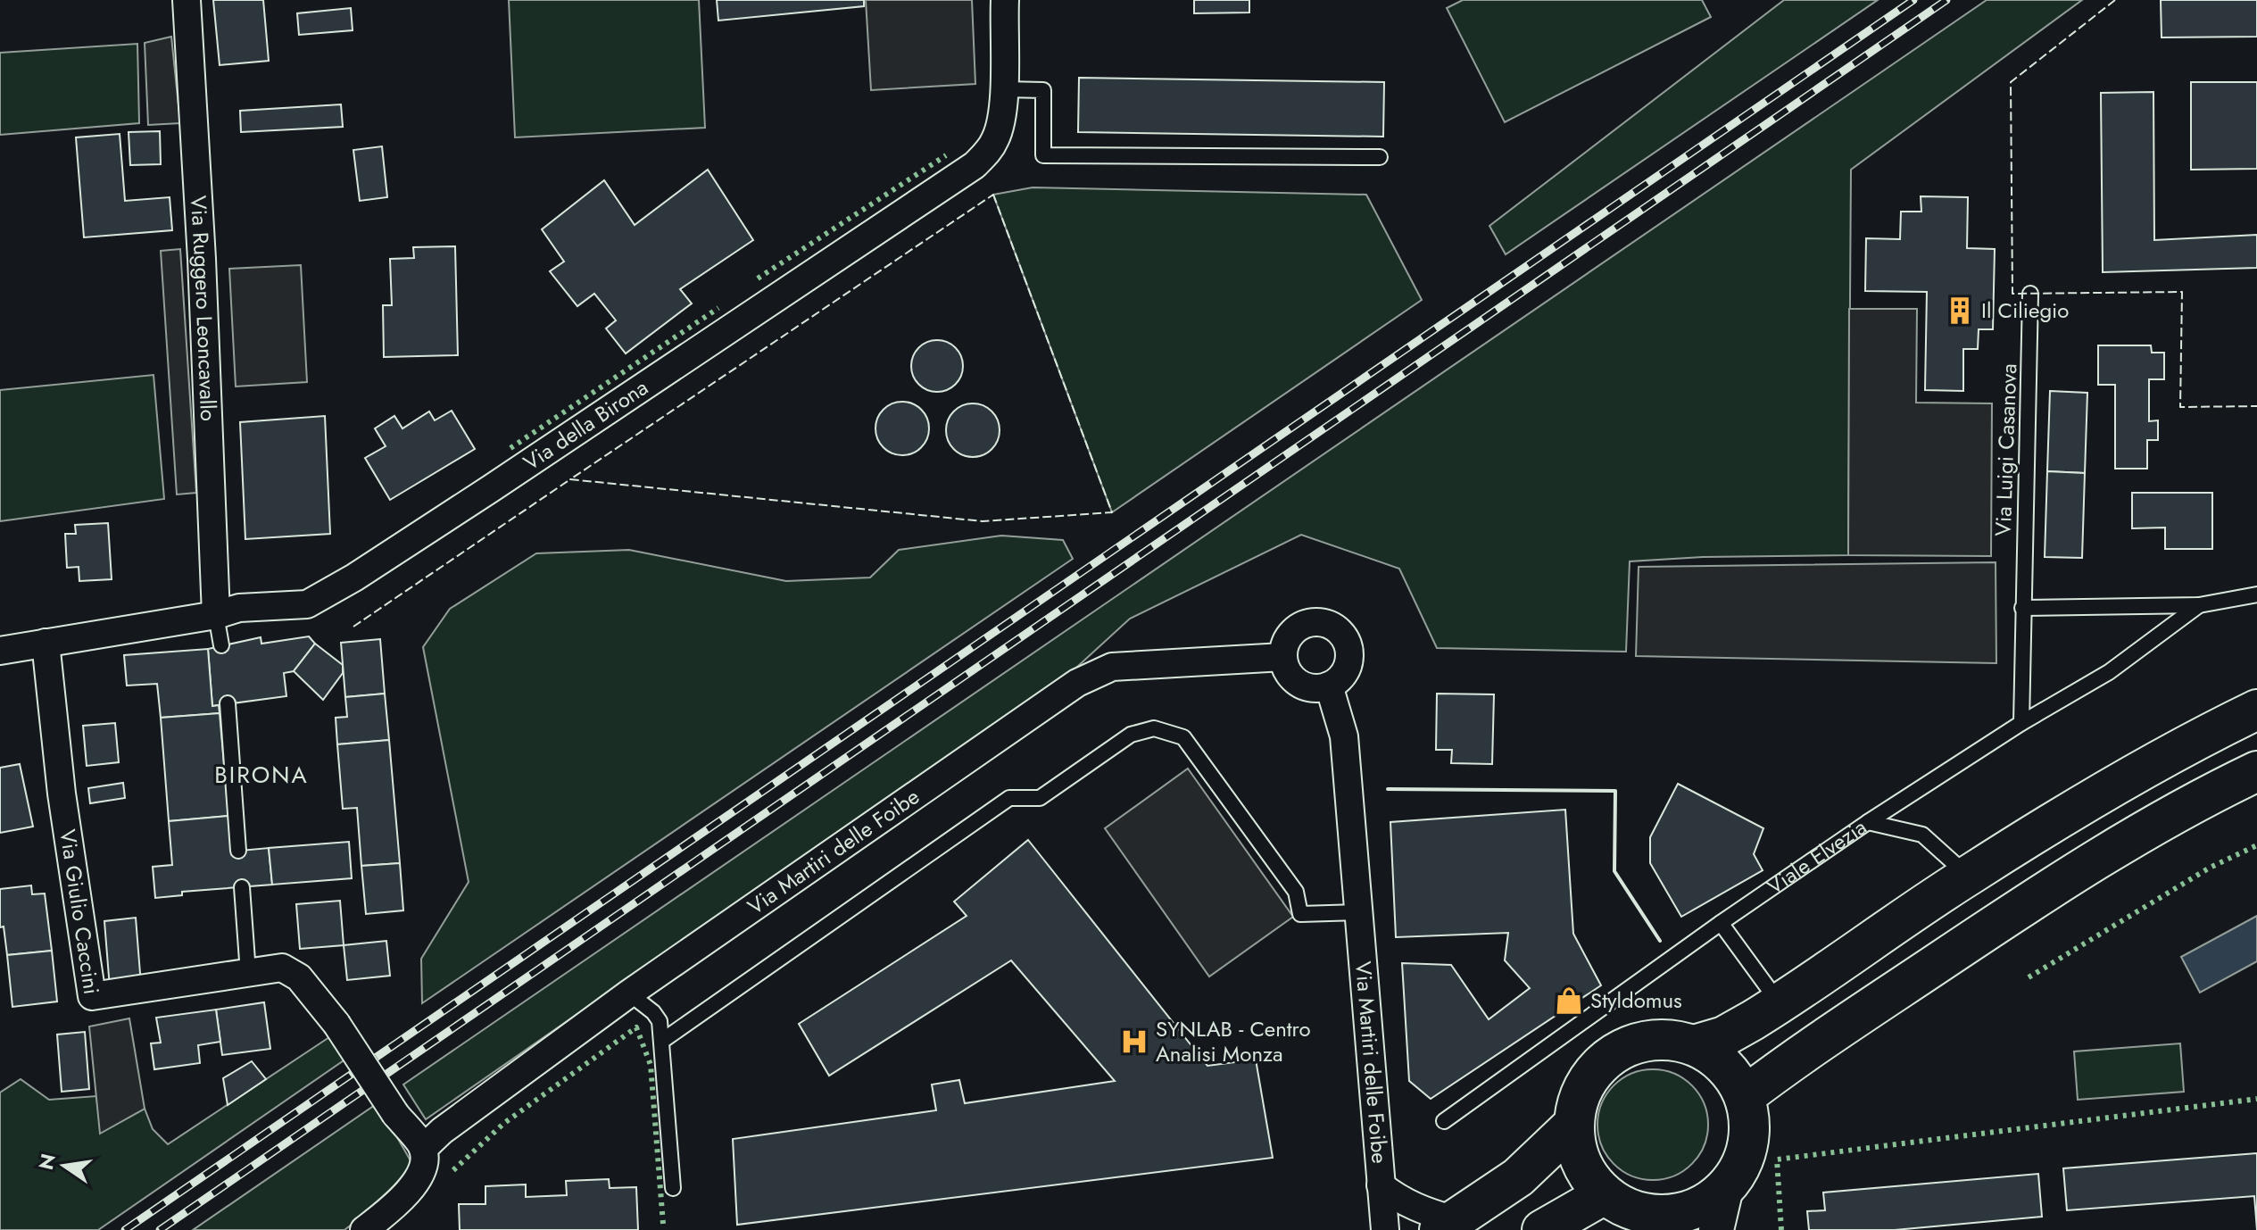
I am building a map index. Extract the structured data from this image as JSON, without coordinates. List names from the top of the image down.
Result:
{
  "streets": {
    "street": [
      "Via Ruggero Leoncavallo",
      "Via della Birona",
      "Via Martiri delle Foibe",
      "Via Giulio Caccini"
    ],
    "lane": ["Via Luigi Casanova", "Viale Elvezia"]
  },
  "crossings": [
    ["Via Ruggero Leoncavallo", "Via della Birona"],
    ["Via della Birona", "Via Giulio Caccini"],
    ["Via Luigi Casanova", "Viale Elvezia"],
    ["Via Martiri delle Foibe", "Via Giulio Caccini"]
  ],
  "districts": ["BIRONA"],
  "places": {
    "building": ["Il Ciliegio"],
    "shop": ["Styldomus"],
    "hospital": ["SYNLAB - Centro Analisi Monza"]
  },
  "north": "left"
}
